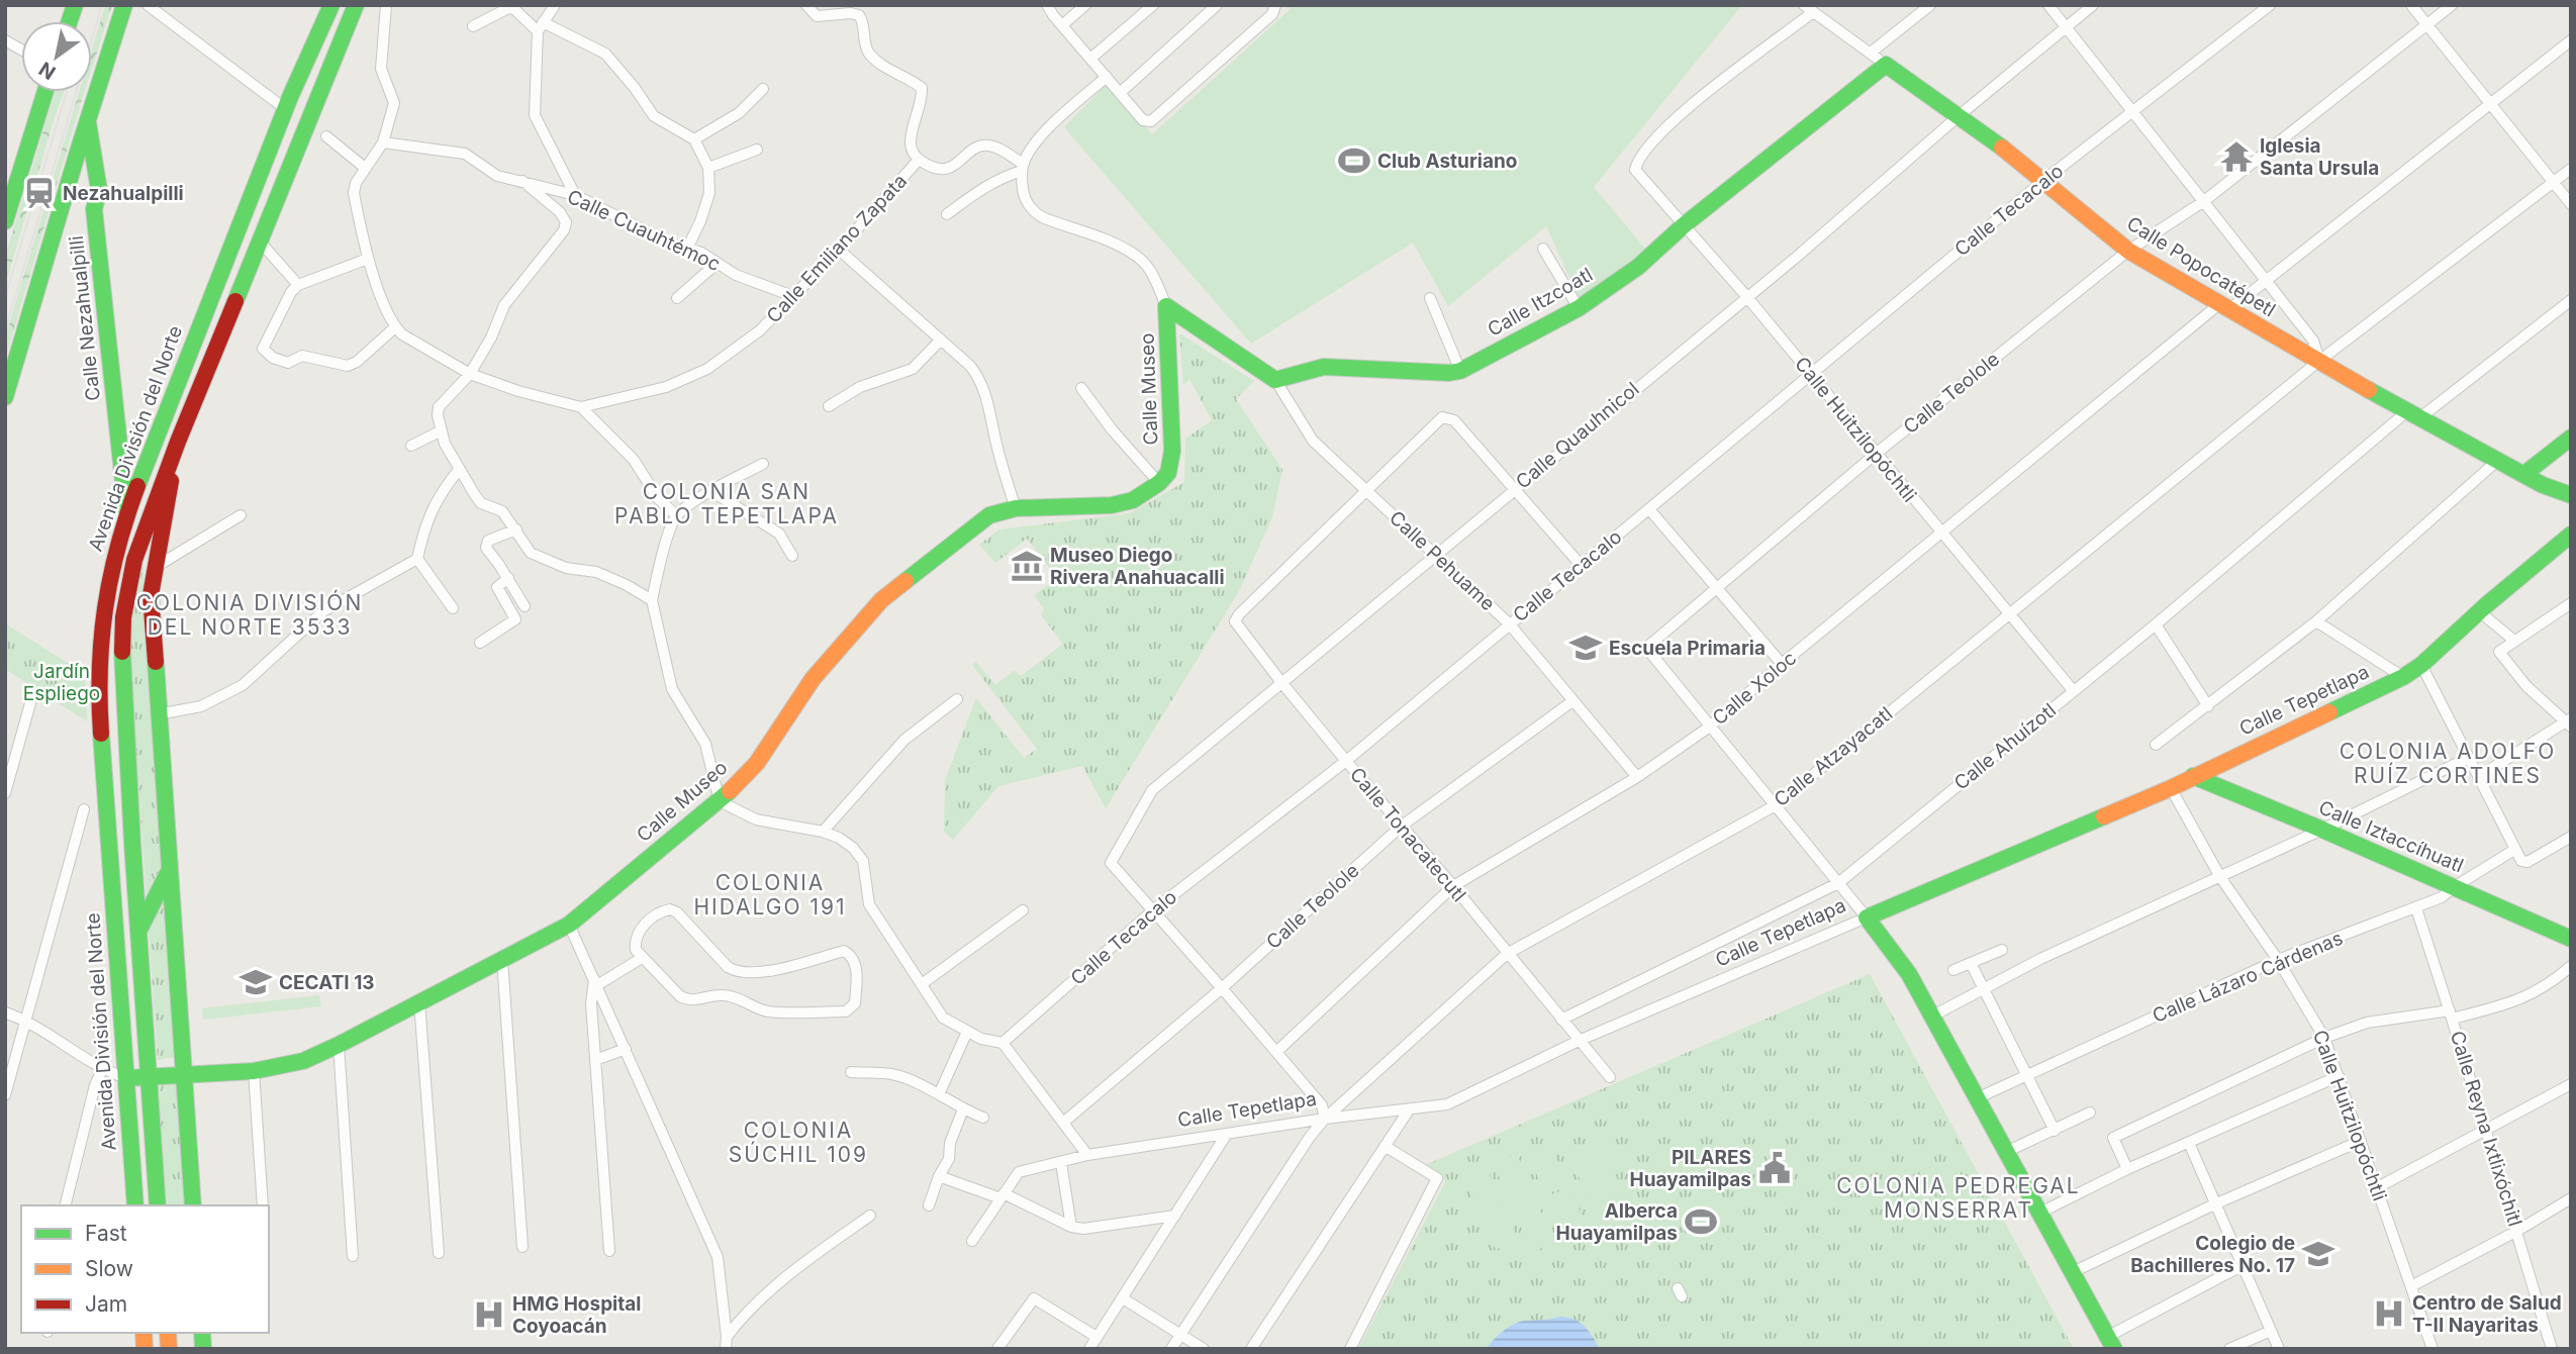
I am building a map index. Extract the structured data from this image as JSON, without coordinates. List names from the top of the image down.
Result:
{
  "streets": {
    "main road": [
      "Calle Popocatépetl",
      "Calle Itzcoatl",
      "Calle Nezahualpilli",
      "Calle Museo",
      "Avenida División del Norte",
      "Calle Tepetlapa",
      "Calle Iztaccíhuatl"
    ],
    "street": [
      "Calle Tecacalo",
      "Calle Cuauhtémoc",
      "Calle Emiliano Zapata",
      "Calle Teolole",
      "Calle Huitzilopóchtli",
      "Calle Quauhnicol",
      "Calle Pehuame",
      "Calle Xoloc",
      "Calle Ahuízotl",
      "Calle Atzayacatl",
      "Calle Tonacatecutl",
      "Calle Lázaro Cárdenas",
      "Calle Reyna Ixtlixóchitl"
    ]
  },
  "crossings": [
    ["Calle Tecacalo", "Calle Popocatépetl"],
    ["Calle Tecacalo", "Calle Huitzilopóchtli"],
    ["Calle Tecacalo", "Calle Quauhnicol"],
    ["Calle Tecacalo", "Calle Pehuame"],
    ["Calle Tecacalo", "Calle Tonacatecutl"],
    ["Calle Cuauhtémoc", "Calle Emiliano Zapata"],
    ["Calle Popocatépetl", "Calle Itzcoatl"],
    ["Calle Popocatépetl", "Calle Teolole"],
    ["Calle Popocatépetl", "Calle Huitzilopóchtli"],
    ["Calle Popocatépetl", "Calle Quauhnicol"],
    ["Calle Popocatépetl", "Calle Xoloc"],
    ["Calle Popocatépetl", "Calle Ahuízotl"],
    ["Calle Popocatépetl", "Calle Atzayacatl"],
    ["Calle Itzcoatl", "Calle Huitzilopóchtli"],
    ["Calle Itzcoatl", "Calle Pehuame"],
    ["Calle Nezahualpilli", "Avenida División del Norte"],
    ["Calle Museo", "Avenida División del Norte"],
    ["Calle Teolole", "Calle Huitzilopóchtli"],
    ["Calle Teolole", "Calle Pehuame"],
    ["Calle Teolole", "Calle Xoloc"],
    ["Calle Teolole", "Calle Tonacatecutl"],
    ["Calle Huitzilopóchtli", "Calle Quauhnicol"],
    ["Calle Huitzilopóchtli", "Calle Xoloc"],
    ["Calle Huitzilopóchtli", "Calle Tepetlapa"],
    ["Calle Huitzilopóchtli", "Calle Ahuízotl"],
    ["Calle Huitzilopóchtli", "Calle Atzayacatl"],
    ["Calle Huitzilopóchtli", "Calle Lázaro Cárdenas"],
    ["Calle Quauhnicol", "Calle Pehuame"],
    ["Calle Quauhnicol", "Calle Tonacatecutl"],
    ["Calle Pehuame", "Calle Xoloc"],
    ["Calle Pehuame", "Calle Tonacatecutl"],
    ["Calle Xoloc", "Calle Tonacatecutl"],
    ["Calle Tepetlapa", "Calle Atzayacatl"],
    ["Calle Tepetlapa", "Calle Tonacatecutl"],
    ["Calle Tepetlapa", "Calle Iztaccíhuatl"],
    ["Calle Ahuízotl", "Calle Tonacatecutl"],
    ["Calle Atzayacatl", "Calle Tonacatecutl"],
    ["Calle Iztaccíhuatl", "Calle Lázaro Cárdenas"],
    ["Calle Lázaro Cárdenas", "Calle Reyna Ixtlixóchitl"]
  ],
  "districts": [
    "COLONIA SAN PABLO TEPETLAPA",
    "COLONIA DIVISIÓN DEL NORTE 3533",
    "COLONIA ADOLFO RUÍZ CORTINES",
    "COLONIA HIDALGO 191",
    "COLONIA SÚCHIL 109",
    "COLONIA PEDREGAL MONSERRAT"
  ],
  "parks": ["Jardín Espliego"],
  "places": {
    "temple": ["Iglesia Santa Ursula"],
    "sports": ["Club Asturiano", "Alberca Huayamilpas"],
    "station": ["Nezahualpilli"],
    "museum": ["Museo Diego Rivera Anahuacalli"],
    "school or university": ["Escuela Primaria", "CECATI 13", "Colegio de Bachilleres No. 17"],
    "public building": ["PILARES Huayamilpas"],
    "hospital": ["Centro de Salud T-II Nayaritas", "HMG Hospital Coyoacán"]
  },
  "legend": ["Fast", "Slow", "Jam"],
  "north": "bottom left"
}
